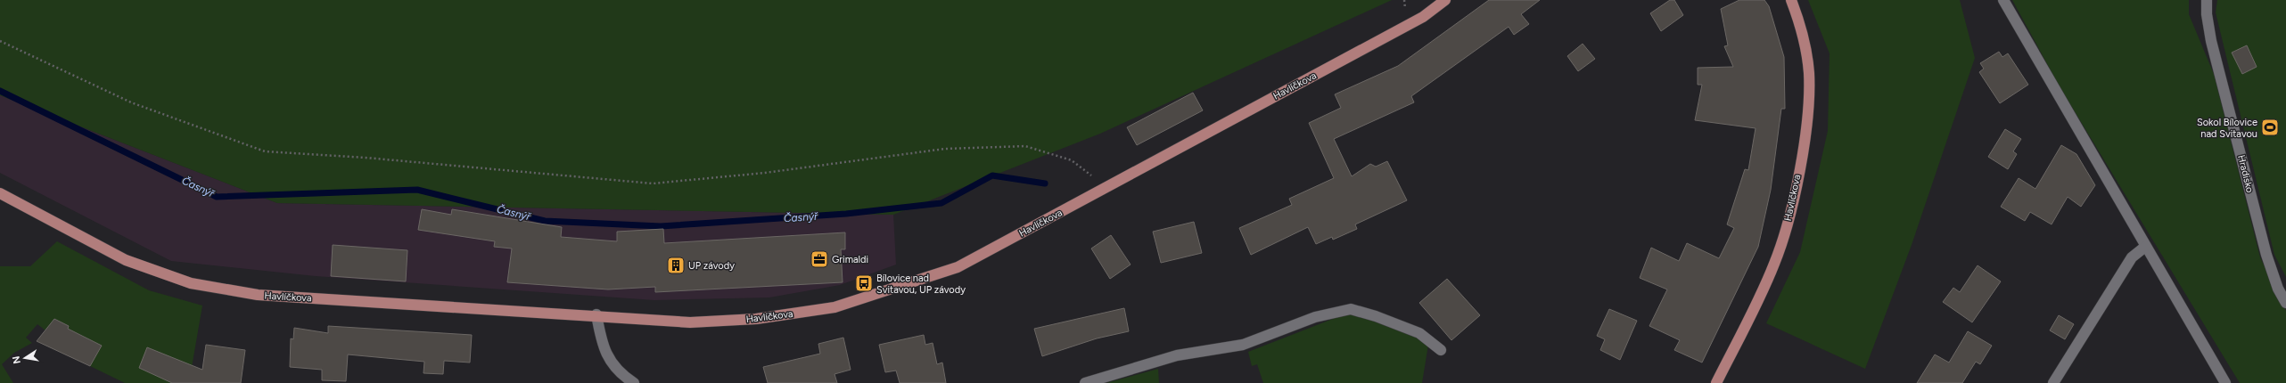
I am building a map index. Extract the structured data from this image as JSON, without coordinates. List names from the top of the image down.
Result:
{
  "streets": {
    "main road": ["Havlíčkova"],
    "street": ["Hradisko"]
  },
  "water": ["Časnýř"],
  "places": {
    "sports": ["Sokol Bílovice nad Svitavou"],
    "office": ["Grimaldi"],
    "building": ["UP závody"],
    "bus stop": ["Bílovice nad Svitavou, UP závody"]
  },
  "north": "left"
}
